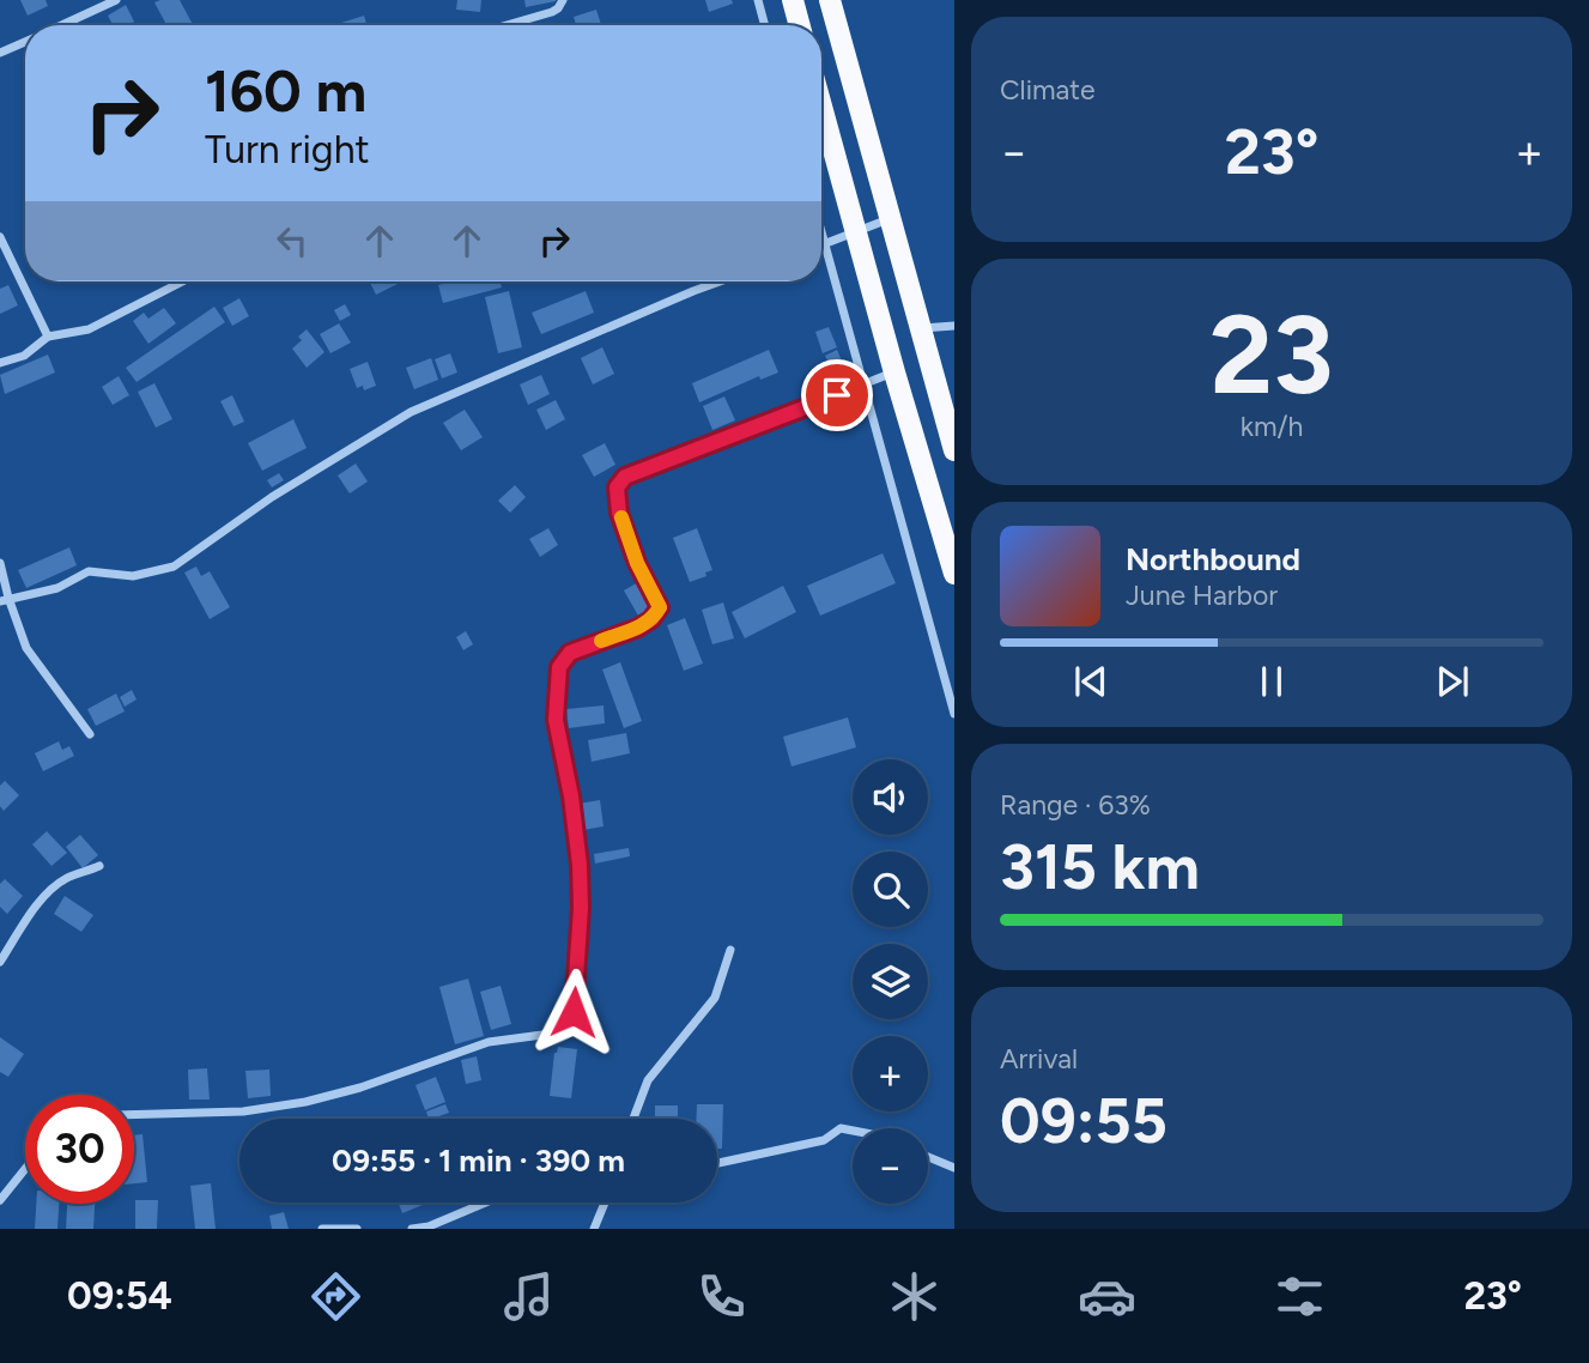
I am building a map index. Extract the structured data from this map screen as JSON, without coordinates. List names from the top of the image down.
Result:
{
  "page": {
    "tile": [
      "Climate",
      ["23", "km/h"],
      ["Range · 63%", "315 km"],
      ["Arrival", "09:55"]
    ],
    "turn": ["160 m", "Turn right"],
    "heat": ["−", "23°", "+"],
    "song": ["Northbound", "June Harbor"],
    "map_buttons": ["+", "−"],
    "limit": "30",
    "trip": "09:55 · 1 min · 390 m",
    "tabs": ["09:54", "23°"]
  }
}
